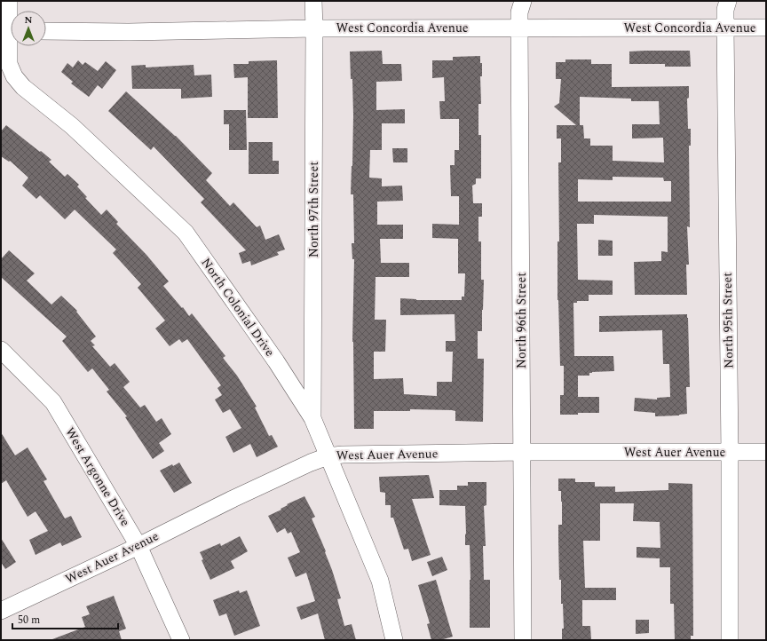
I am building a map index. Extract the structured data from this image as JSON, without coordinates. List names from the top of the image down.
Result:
{
  "streets": {
    "street": [
      "West Concordia Avenue",
      "North 97th Street",
      "North Colonial Drive",
      "North 96th Street",
      "North 95th Street",
      "West Auer Avenue",
      "West Argonne Drive"
    ]
  },
  "crossings": [
    ["West Concordia Avenue", "North 97th Street"],
    ["West Concordia Avenue", "North 96th Street"],
    ["West Concordia Avenue", "North 95th Street"],
    ["North 97th Street", "North Colonial Drive"],
    ["North Colonial Drive", "West Auer Avenue"],
    ["North 96th Street", "West Auer Avenue"],
    ["North 95th Street", "West Auer Avenue"],
    ["West Auer Avenue", "West Argonne Drive"]
  ],
  "scale_bar": "50 m",
  "north": "top"
}
